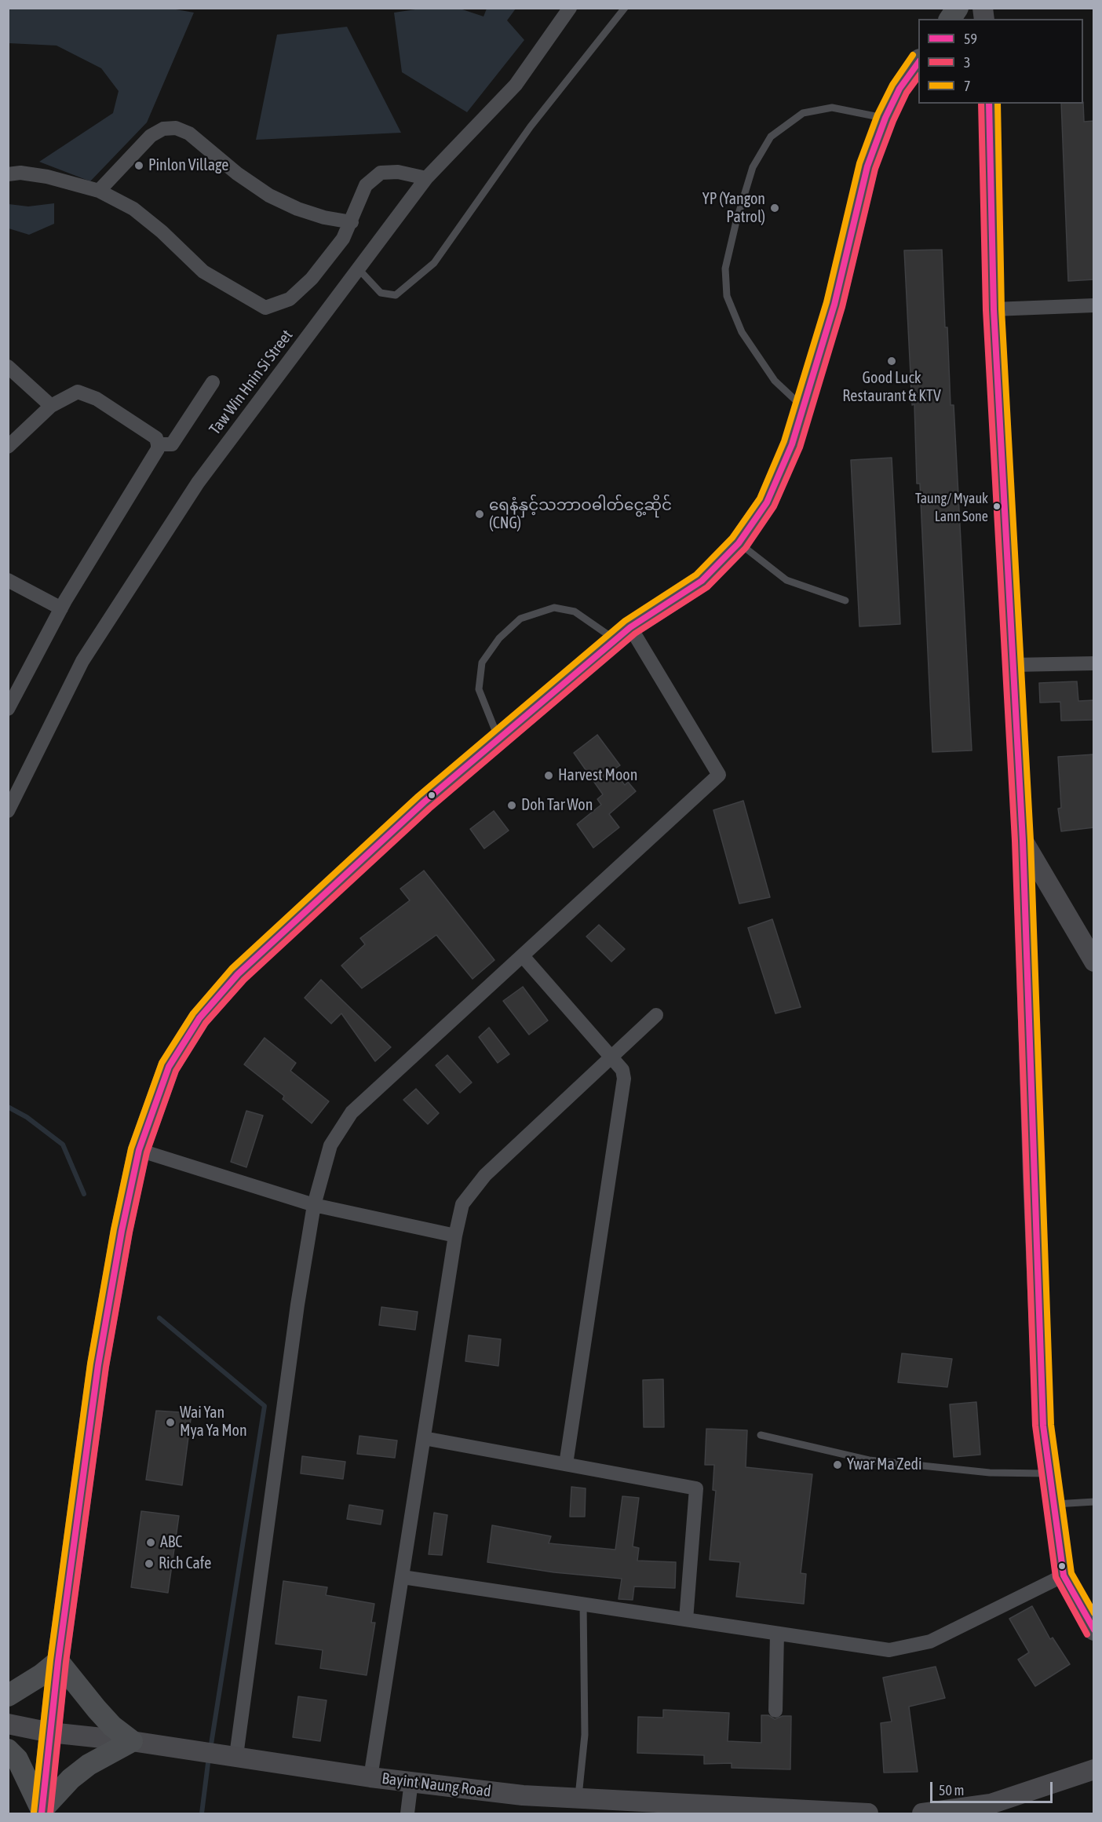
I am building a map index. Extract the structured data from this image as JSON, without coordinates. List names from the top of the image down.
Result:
{
  "streets": {
    "main road": ["Bayint Naung Road"],
    "street": ["Taw Win Hnin Si Street"]
  },
  "places": [
    "Pinlon Village",
    "YP (Yangon Patrol)",
    "Good Luck Restaurant & KTV",
    "Taung/ Myauk Lann Sone",
    "ရေနံနှင့်သဘာဝဓါတ်ငွေ့ဆိုင် (CNG)",
    "Harvest Moon",
    "Doh Tar Won",
    "Wai Yan Mya Ya Mon",
    "Ywar Ma Zedi",
    "ABC",
    "Rich Cafe"
  ],
  "lines": ["transit line 7", "transit line 59", "transit line 3"],
  "legend": ["59", "3", "7"],
  "scale_bar": "50 m"
}
